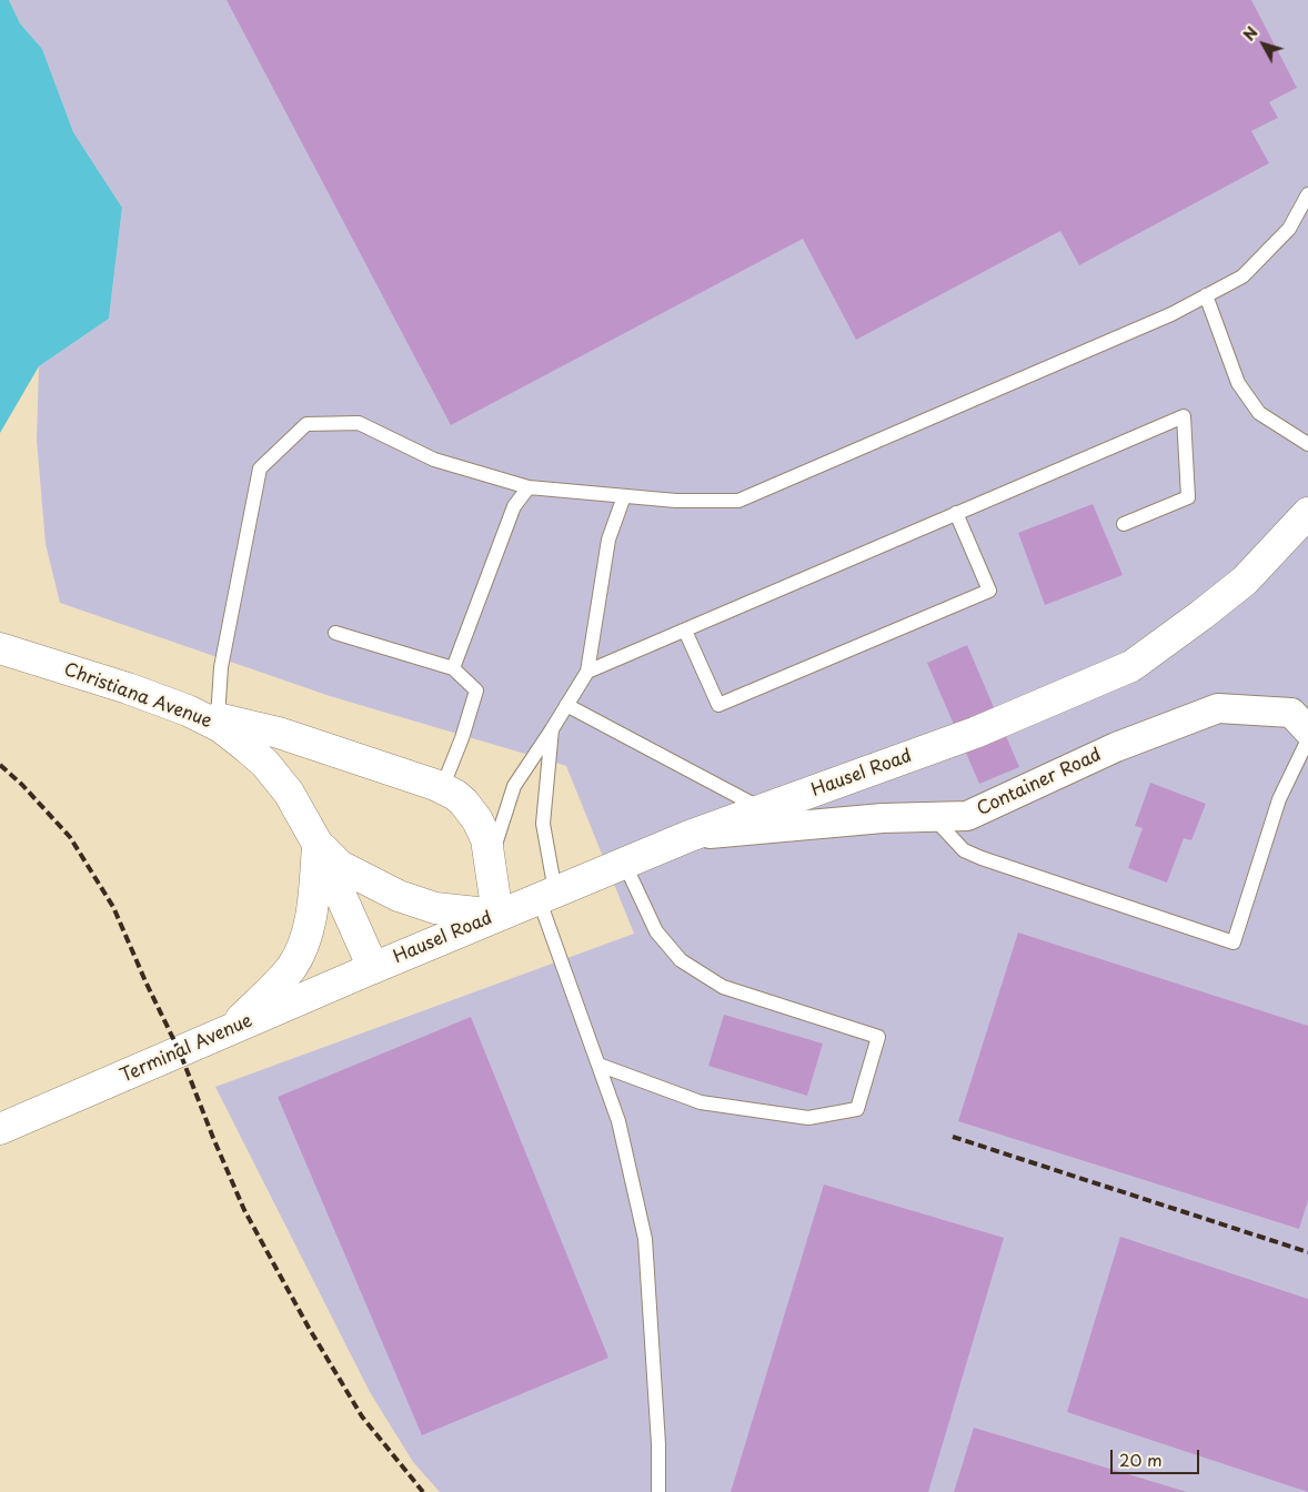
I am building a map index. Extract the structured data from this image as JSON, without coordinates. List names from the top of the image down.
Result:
{
  "streets": {
    "main road": ["Christiana Avenue", "Hausel Road", "Terminal Avenue"],
    "street": ["Container Road"]
  },
  "crossings": [
    ["Christiana Avenue", "Hausel Road"],
    ["Christiana Avenue", "Terminal Avenue"],
    ["Hausel Road", "Container Road"],
    ["Hausel Road", "Terminal Avenue"]
  ],
  "scale_bar": "20 m",
  "north": "top left"
}
